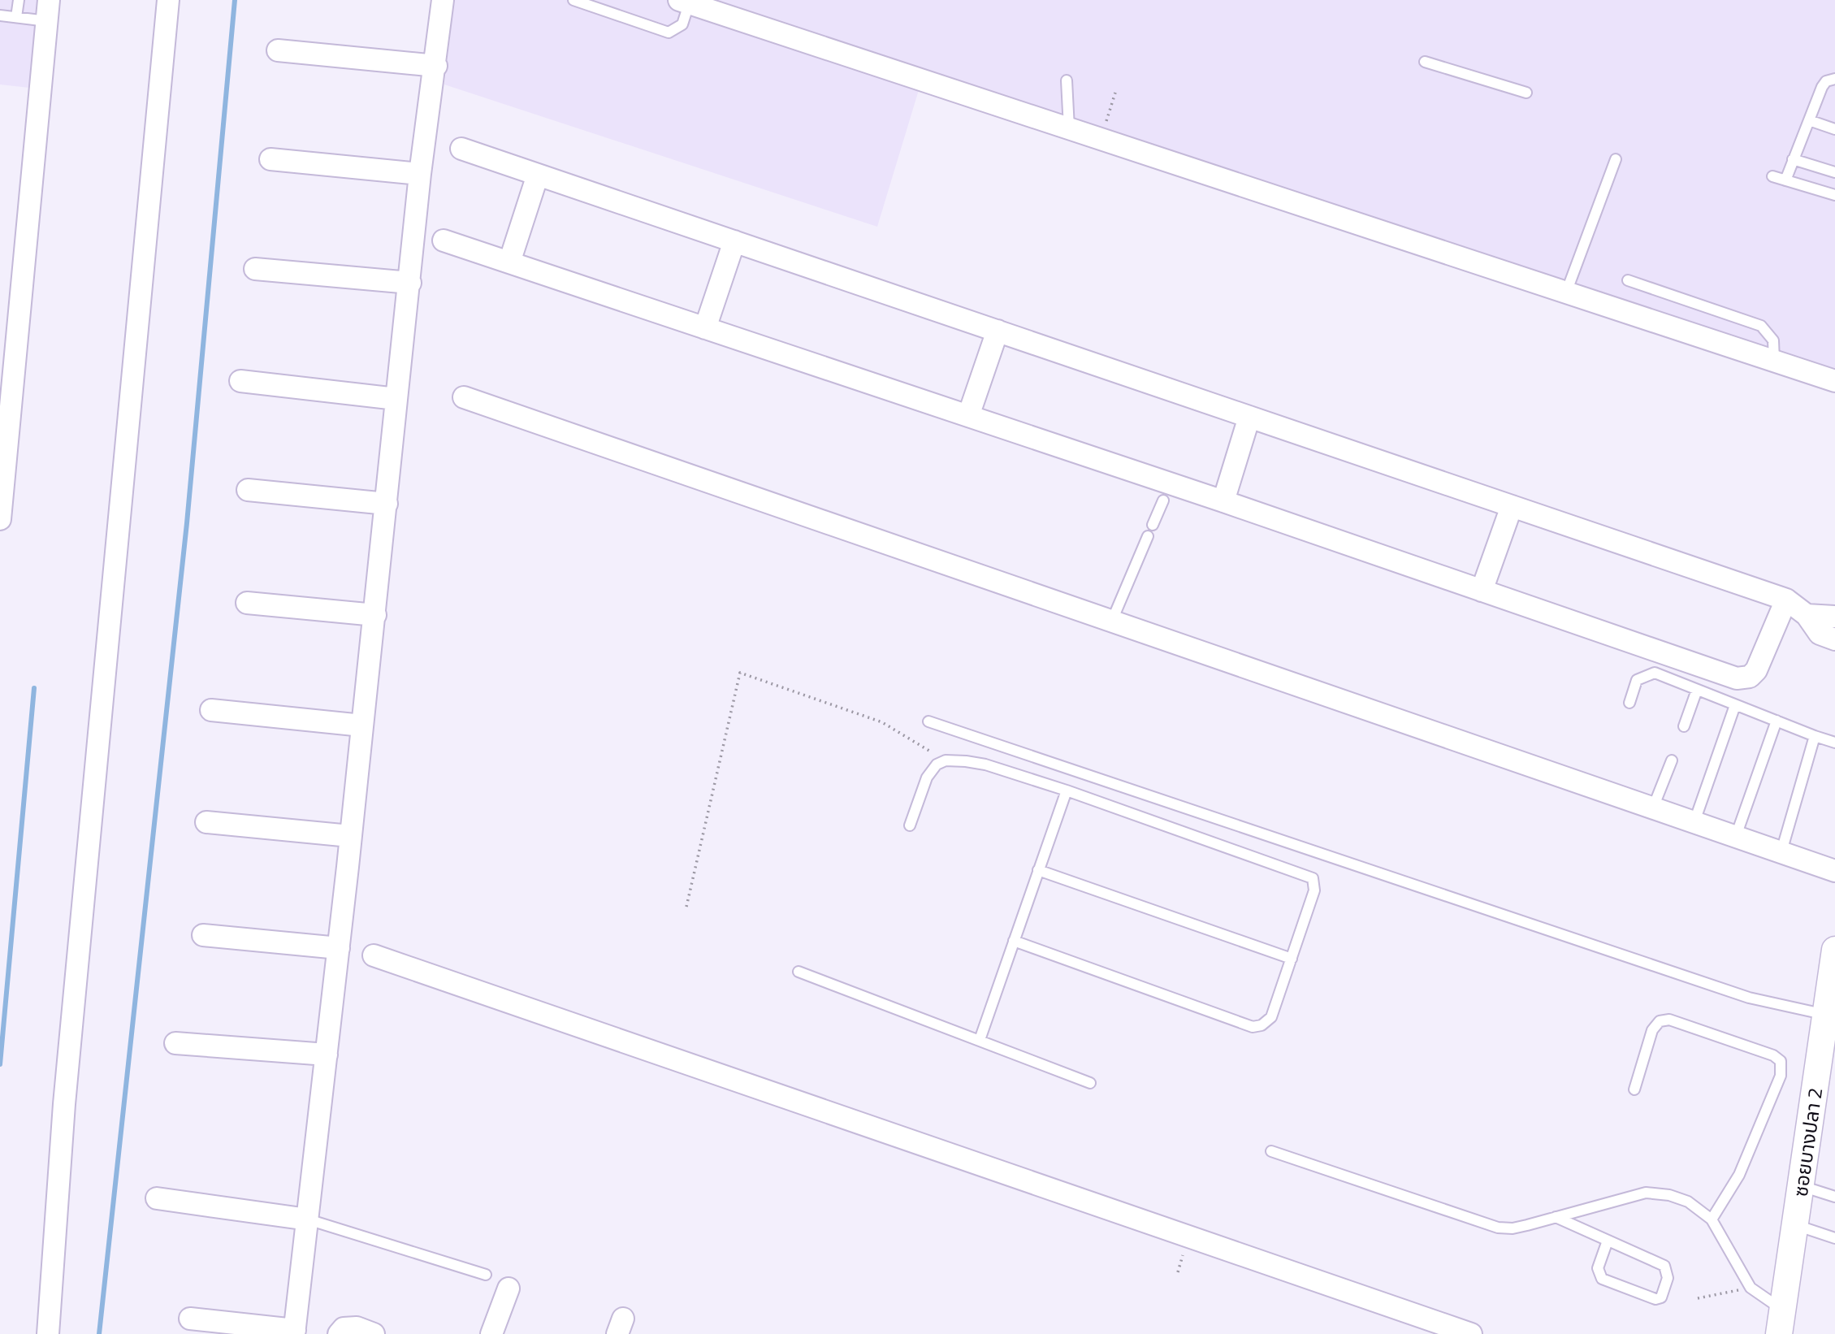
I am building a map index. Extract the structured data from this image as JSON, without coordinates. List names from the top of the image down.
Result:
{
  "streets": {
    "street": ["ซอยบางปลา 2"]
  }
}
